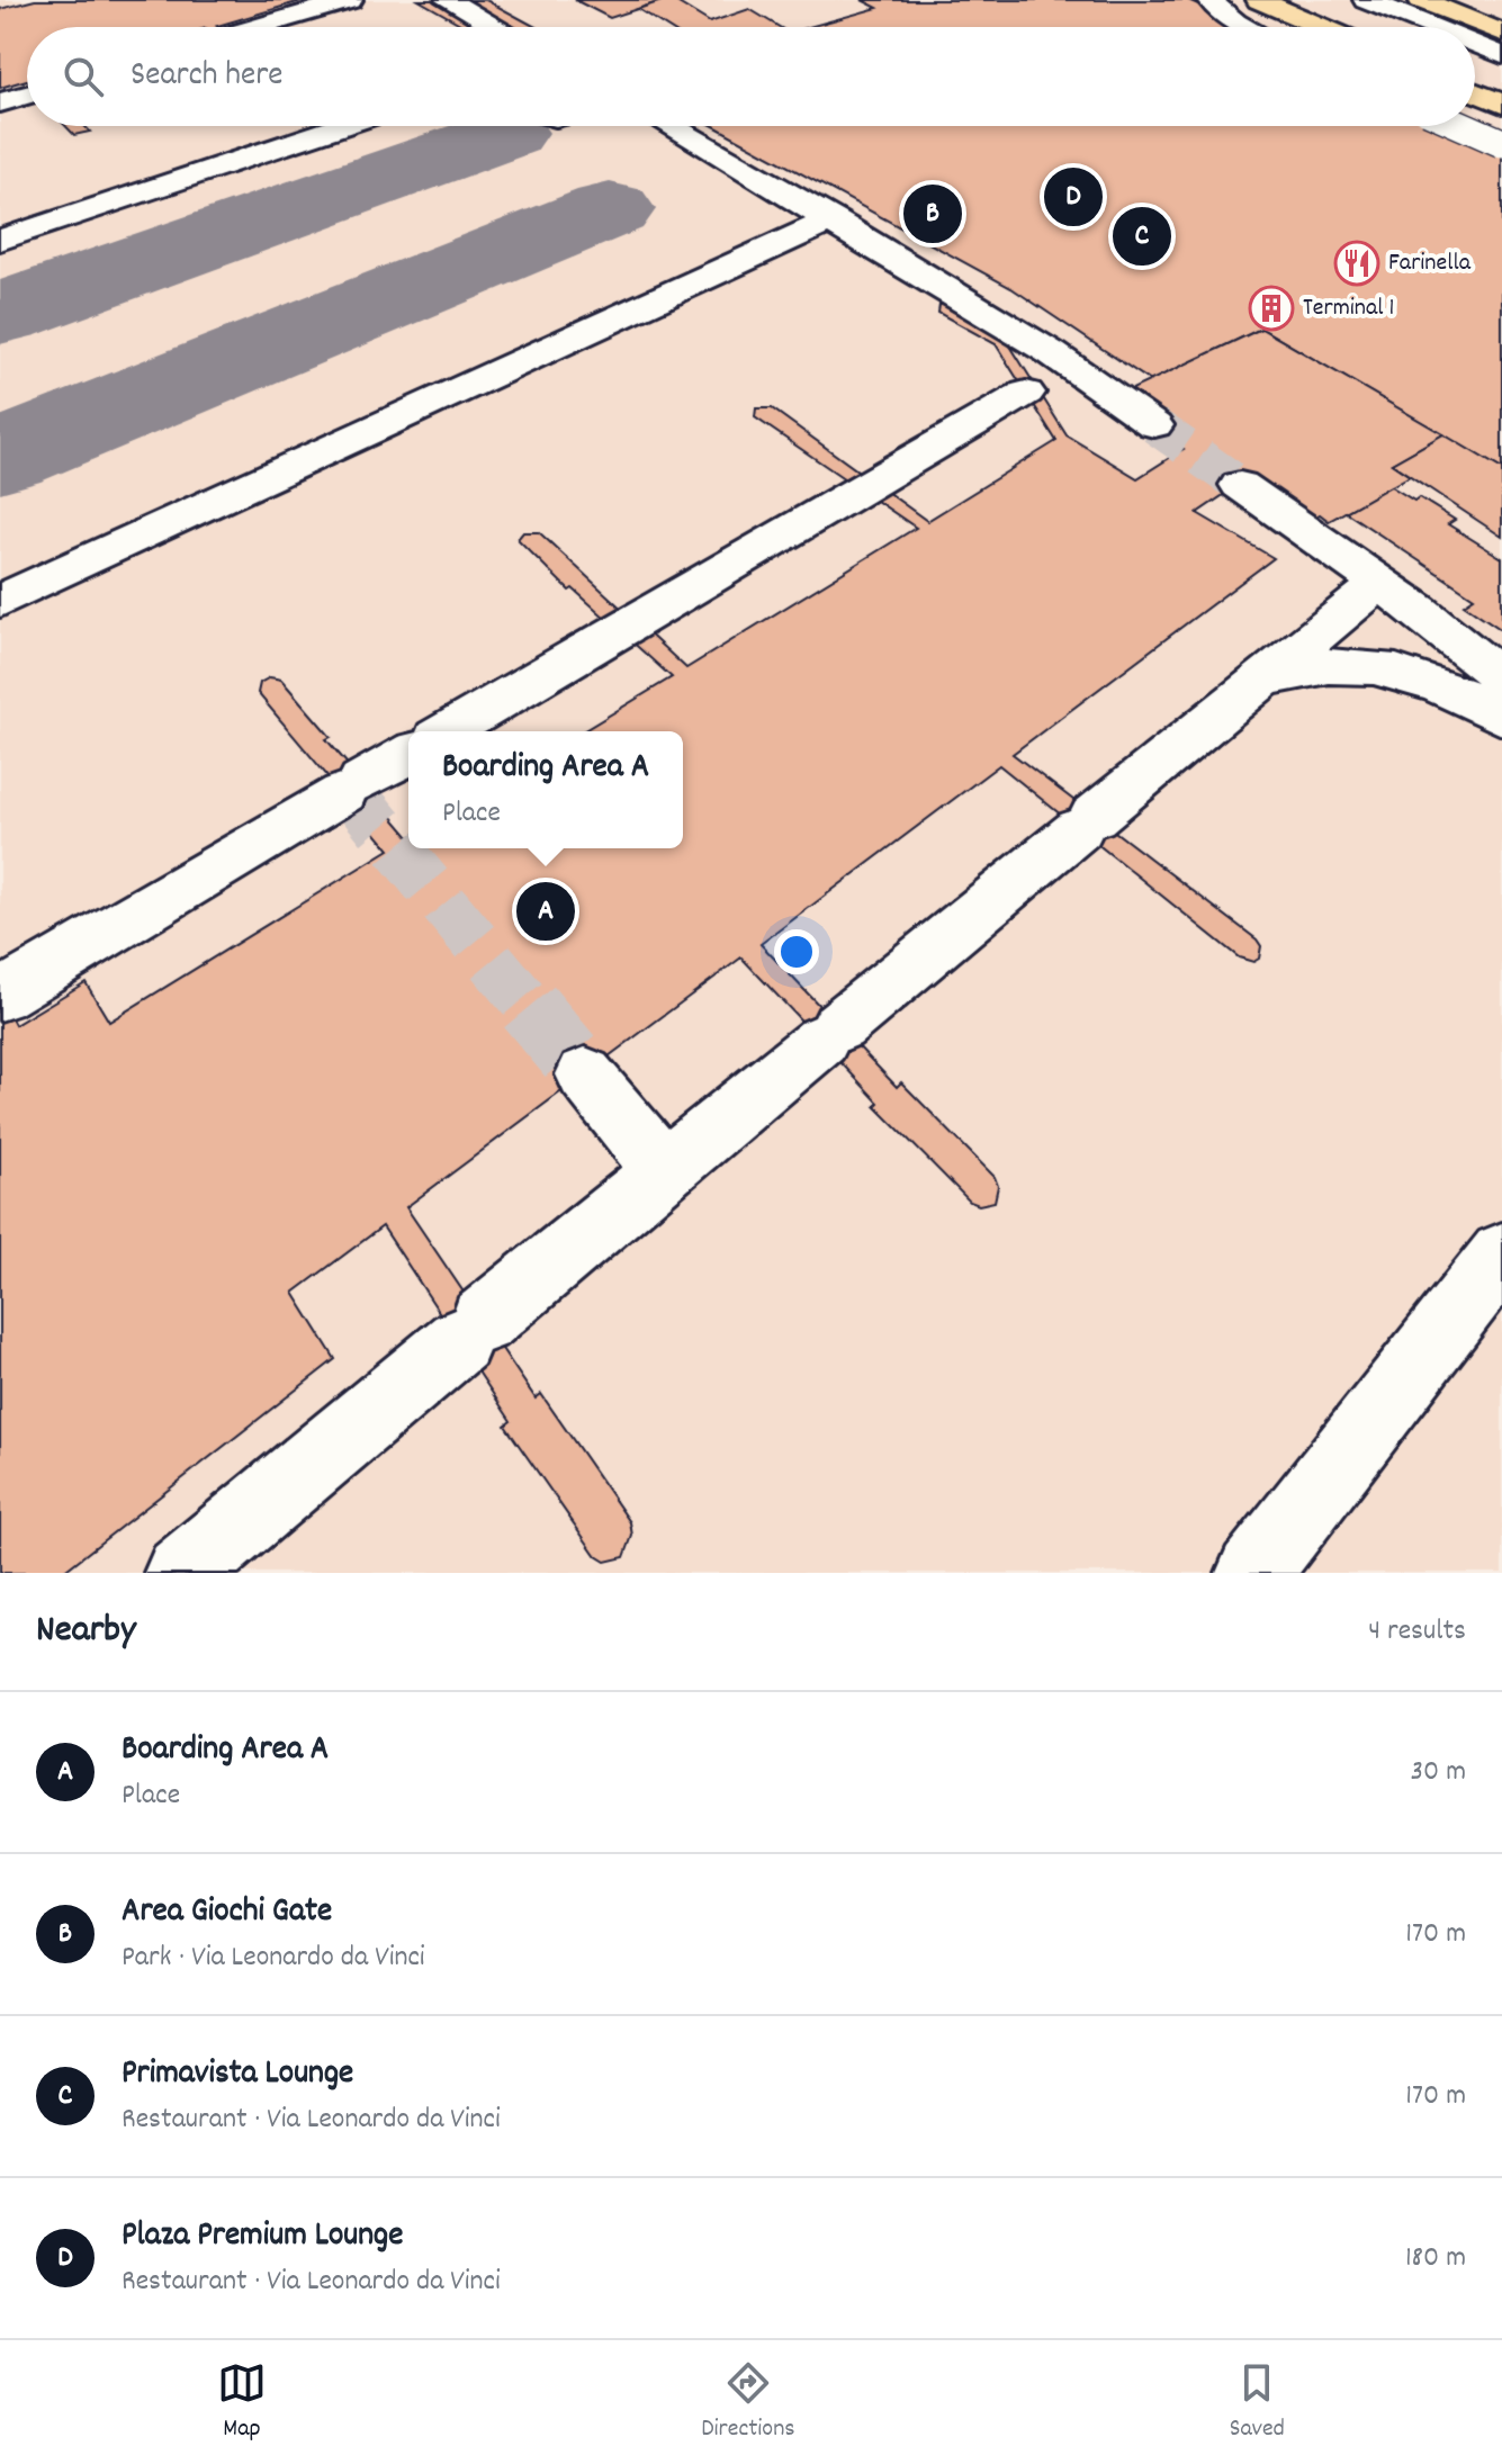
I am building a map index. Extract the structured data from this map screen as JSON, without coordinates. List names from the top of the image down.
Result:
{
  "places": {
    "restaurant": ["Farinella"],
    "building": ["Terminal 1"]
  },
  "page": {
    "search": "Search here",
    "pins": [
      "D",
      "B",
      "C",
      "A"
    ],
    "popup": ["Boarding Area A", "Place"],
    "heading": ["Nearby", "4 results"],
    "list": [
      {
        "mark": "A",
        "name": "Boarding Area A",
        "note": "Place",
        "value": "30 m"
      },
      {
        "mark": "B",
        "name": "Area Giochi Gate",
        "note": "Park · Via Leonardo da Vinci",
        "value": "170 m"
      },
      {
        "mark": "C",
        "name": "Primavista Lounge",
        "note": "Restaurant · Via Leonardo da Vinci",
        "value": "170 m"
      },
      {
        "mark": "D",
        "name": "Plaza Premium Lounge",
        "note": "Restaurant · Via Leonardo da Vinci",
        "value": "180 m"
      }
    ],
    "nav": ["Map", "Directions", "Saved"]
  }
}
